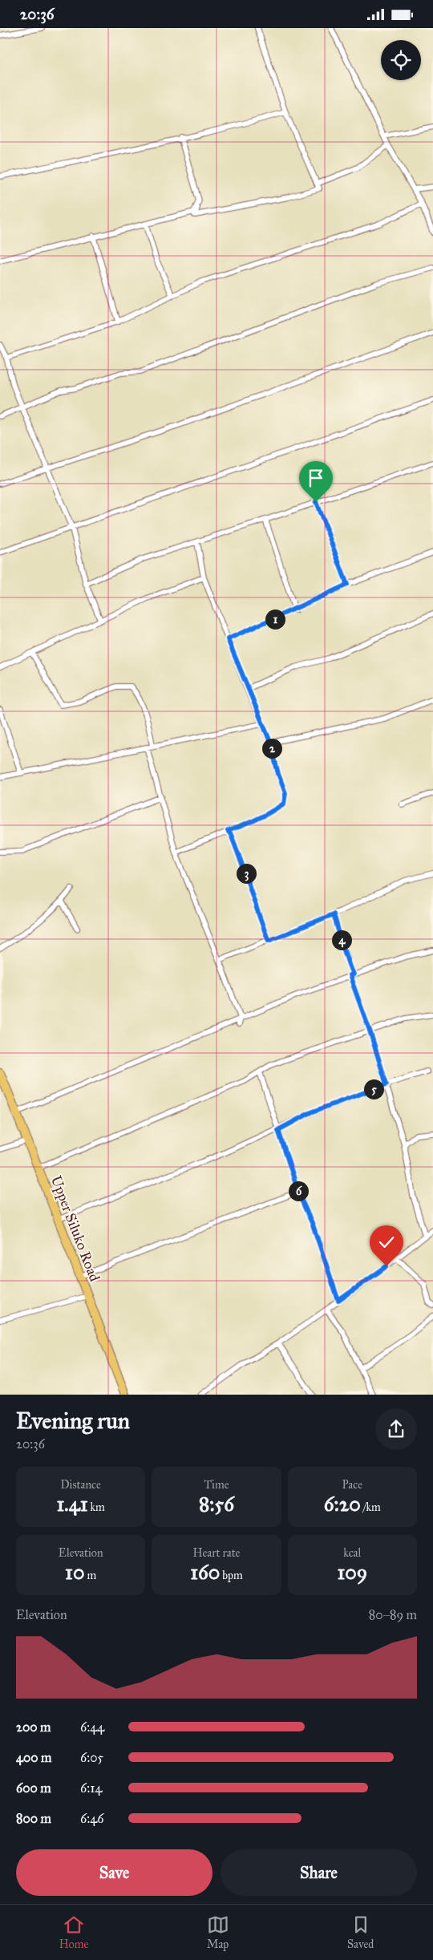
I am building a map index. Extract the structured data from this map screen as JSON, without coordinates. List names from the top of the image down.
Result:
{
  "streets": {
    "main road": ["Upper Siluko Road"]
  },
  "page": {
    "status": "20:36",
    "pins": [
      "1",
      "2",
      "3",
      "4",
      "5",
      "6"
    ],
    "heading": ["Evening run", "20:36"],
    "stats": [
      ["Distance", "1.41 km"],
      ["Time", "8:56"],
      ["Pace", "6:20 /km"],
      ["Elevation", "10 m"],
      ["Heart rate", "160 bpm"],
      ["kcal", "109"]
    ],
    "chart": ["Elevation", "80–89 m"],
    "list": [
      {
        "name": "200 m",
        "note": "6:44"
      },
      {
        "name": "400 m",
        "note": "6:05"
      },
      {
        "name": "600 m",
        "note": "6:14"
      },
      {
        "name": "800 m",
        "note": "6:46"
      }
    ],
    "buttons": ["Save", "Share"],
    "tabs": ["Home", "Map", "Saved"]
  }
}
